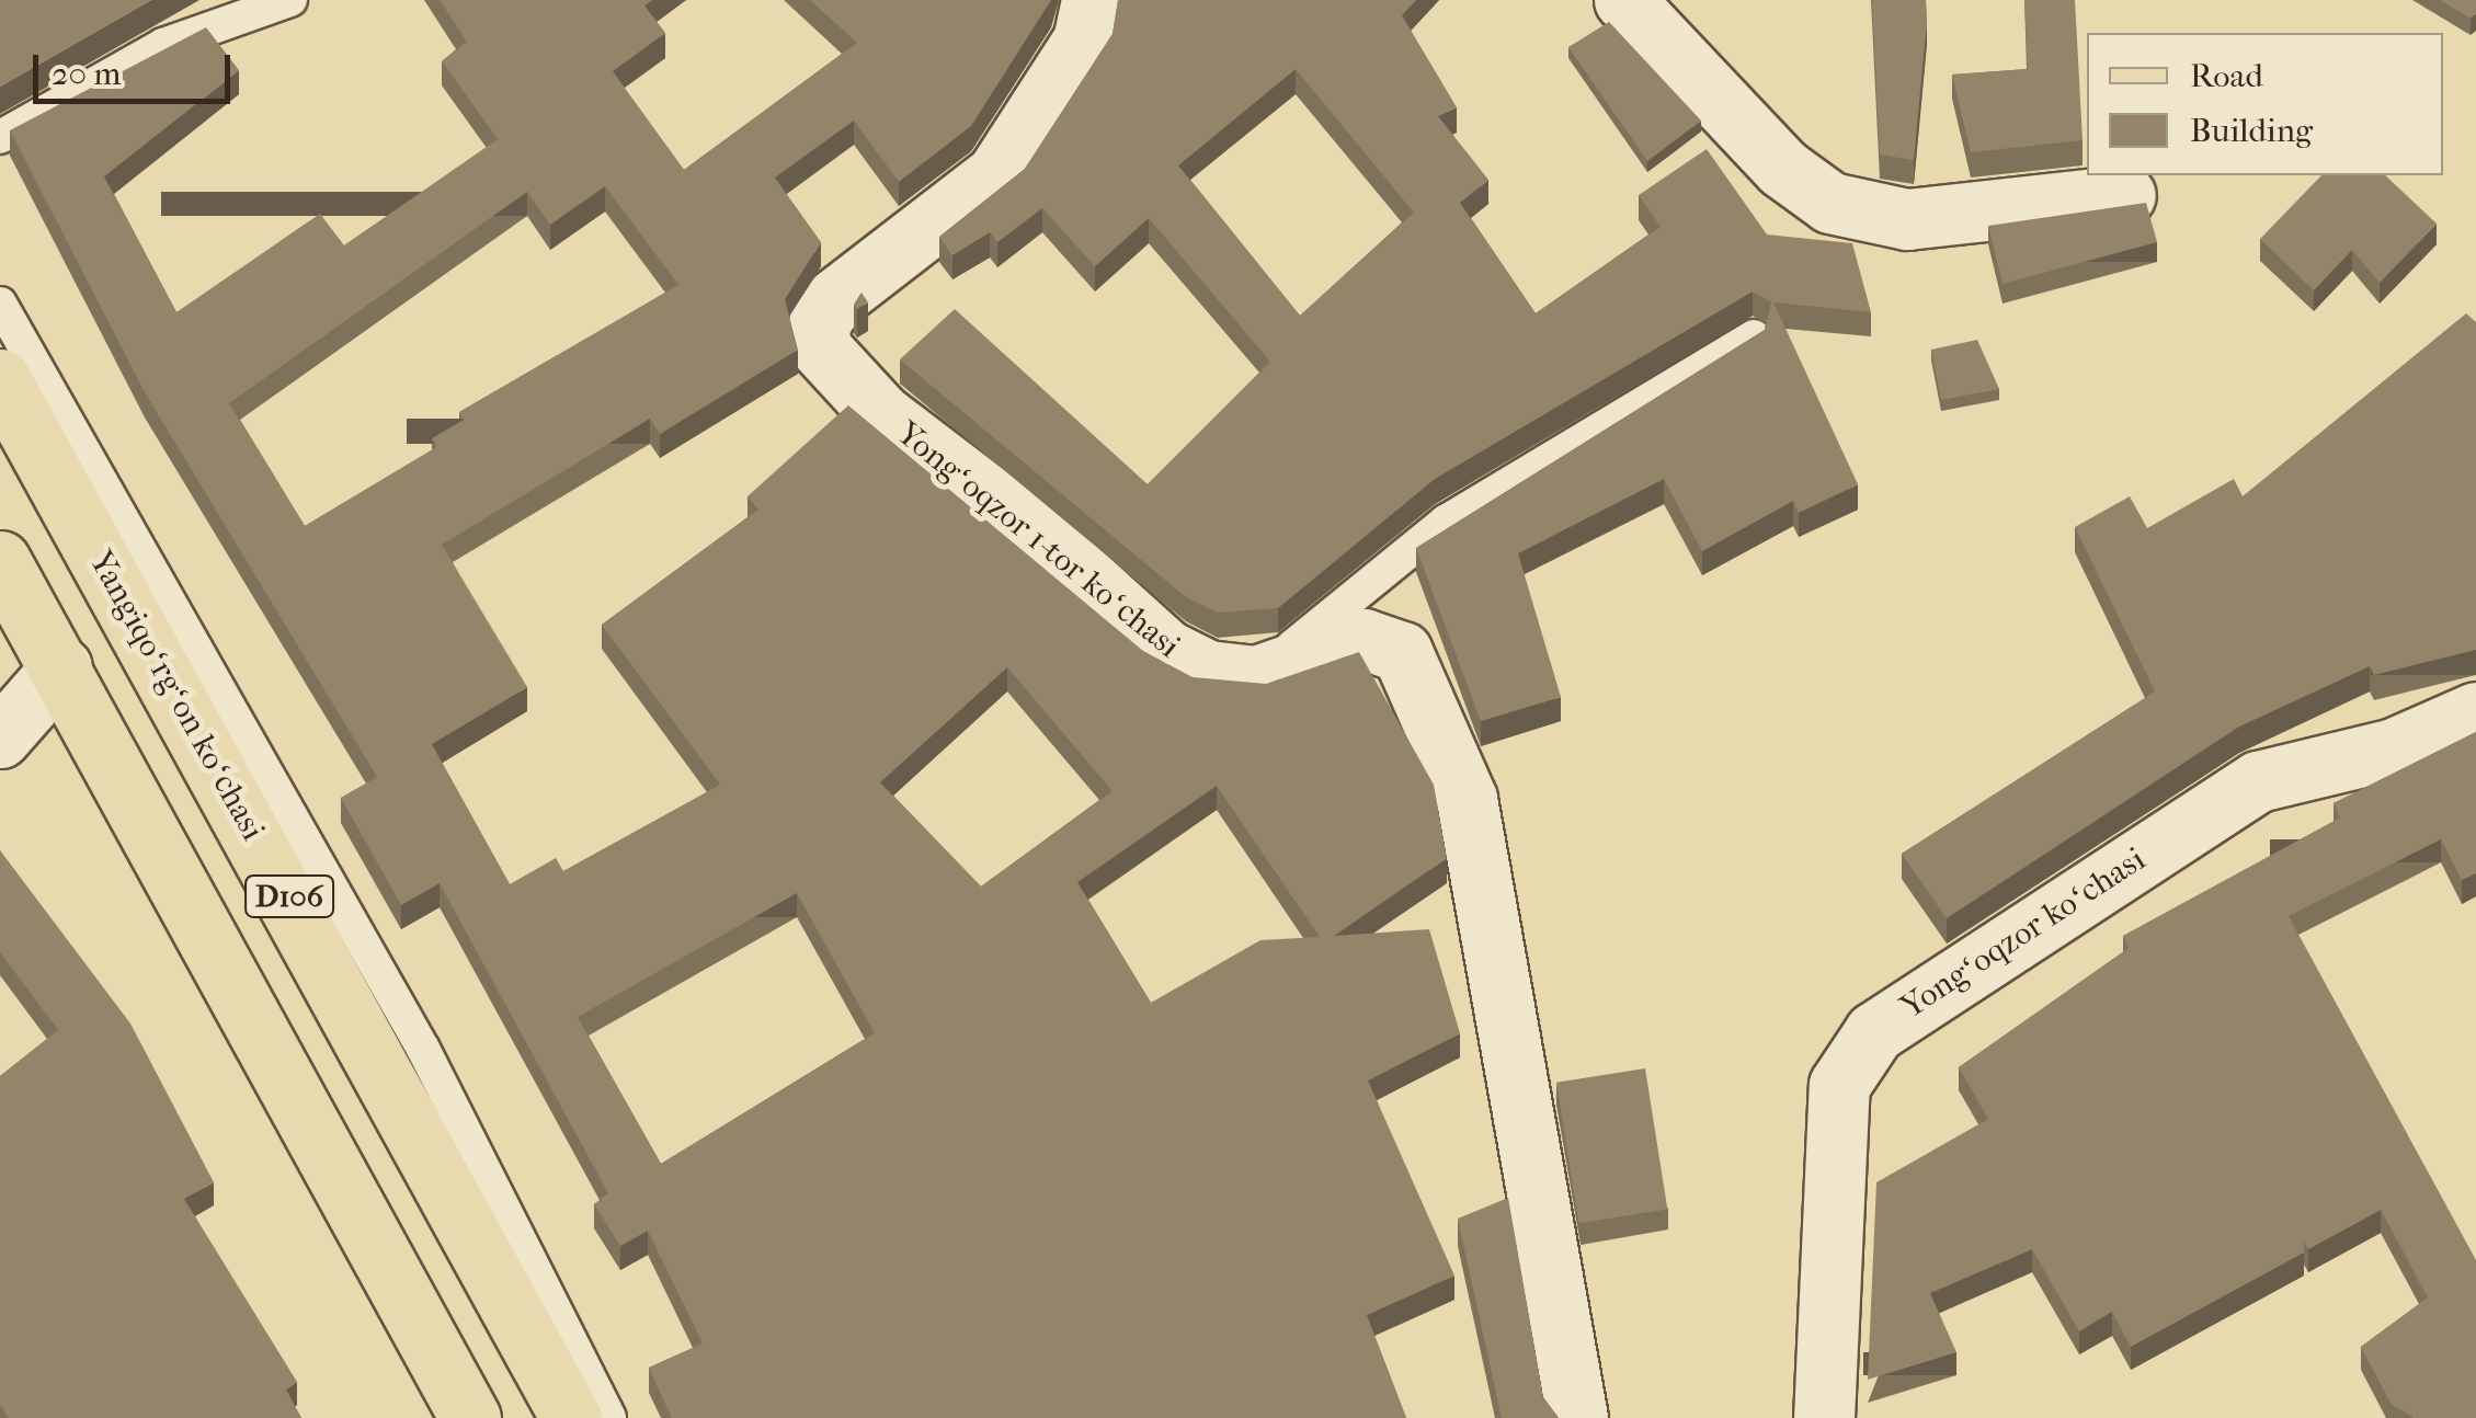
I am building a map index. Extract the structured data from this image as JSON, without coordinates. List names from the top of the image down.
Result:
{
  "streets": {
    "main road": ["Yangiqoʻrgʻon koʻchasi", "D106"],
    "street": ["Yongʻoqzor 1-tor koʻchasi", "Yongʻoqzor koʻchasi"]
  },
  "legend": ["Road", "Building"],
  "scale_bar": "20 m"
}
